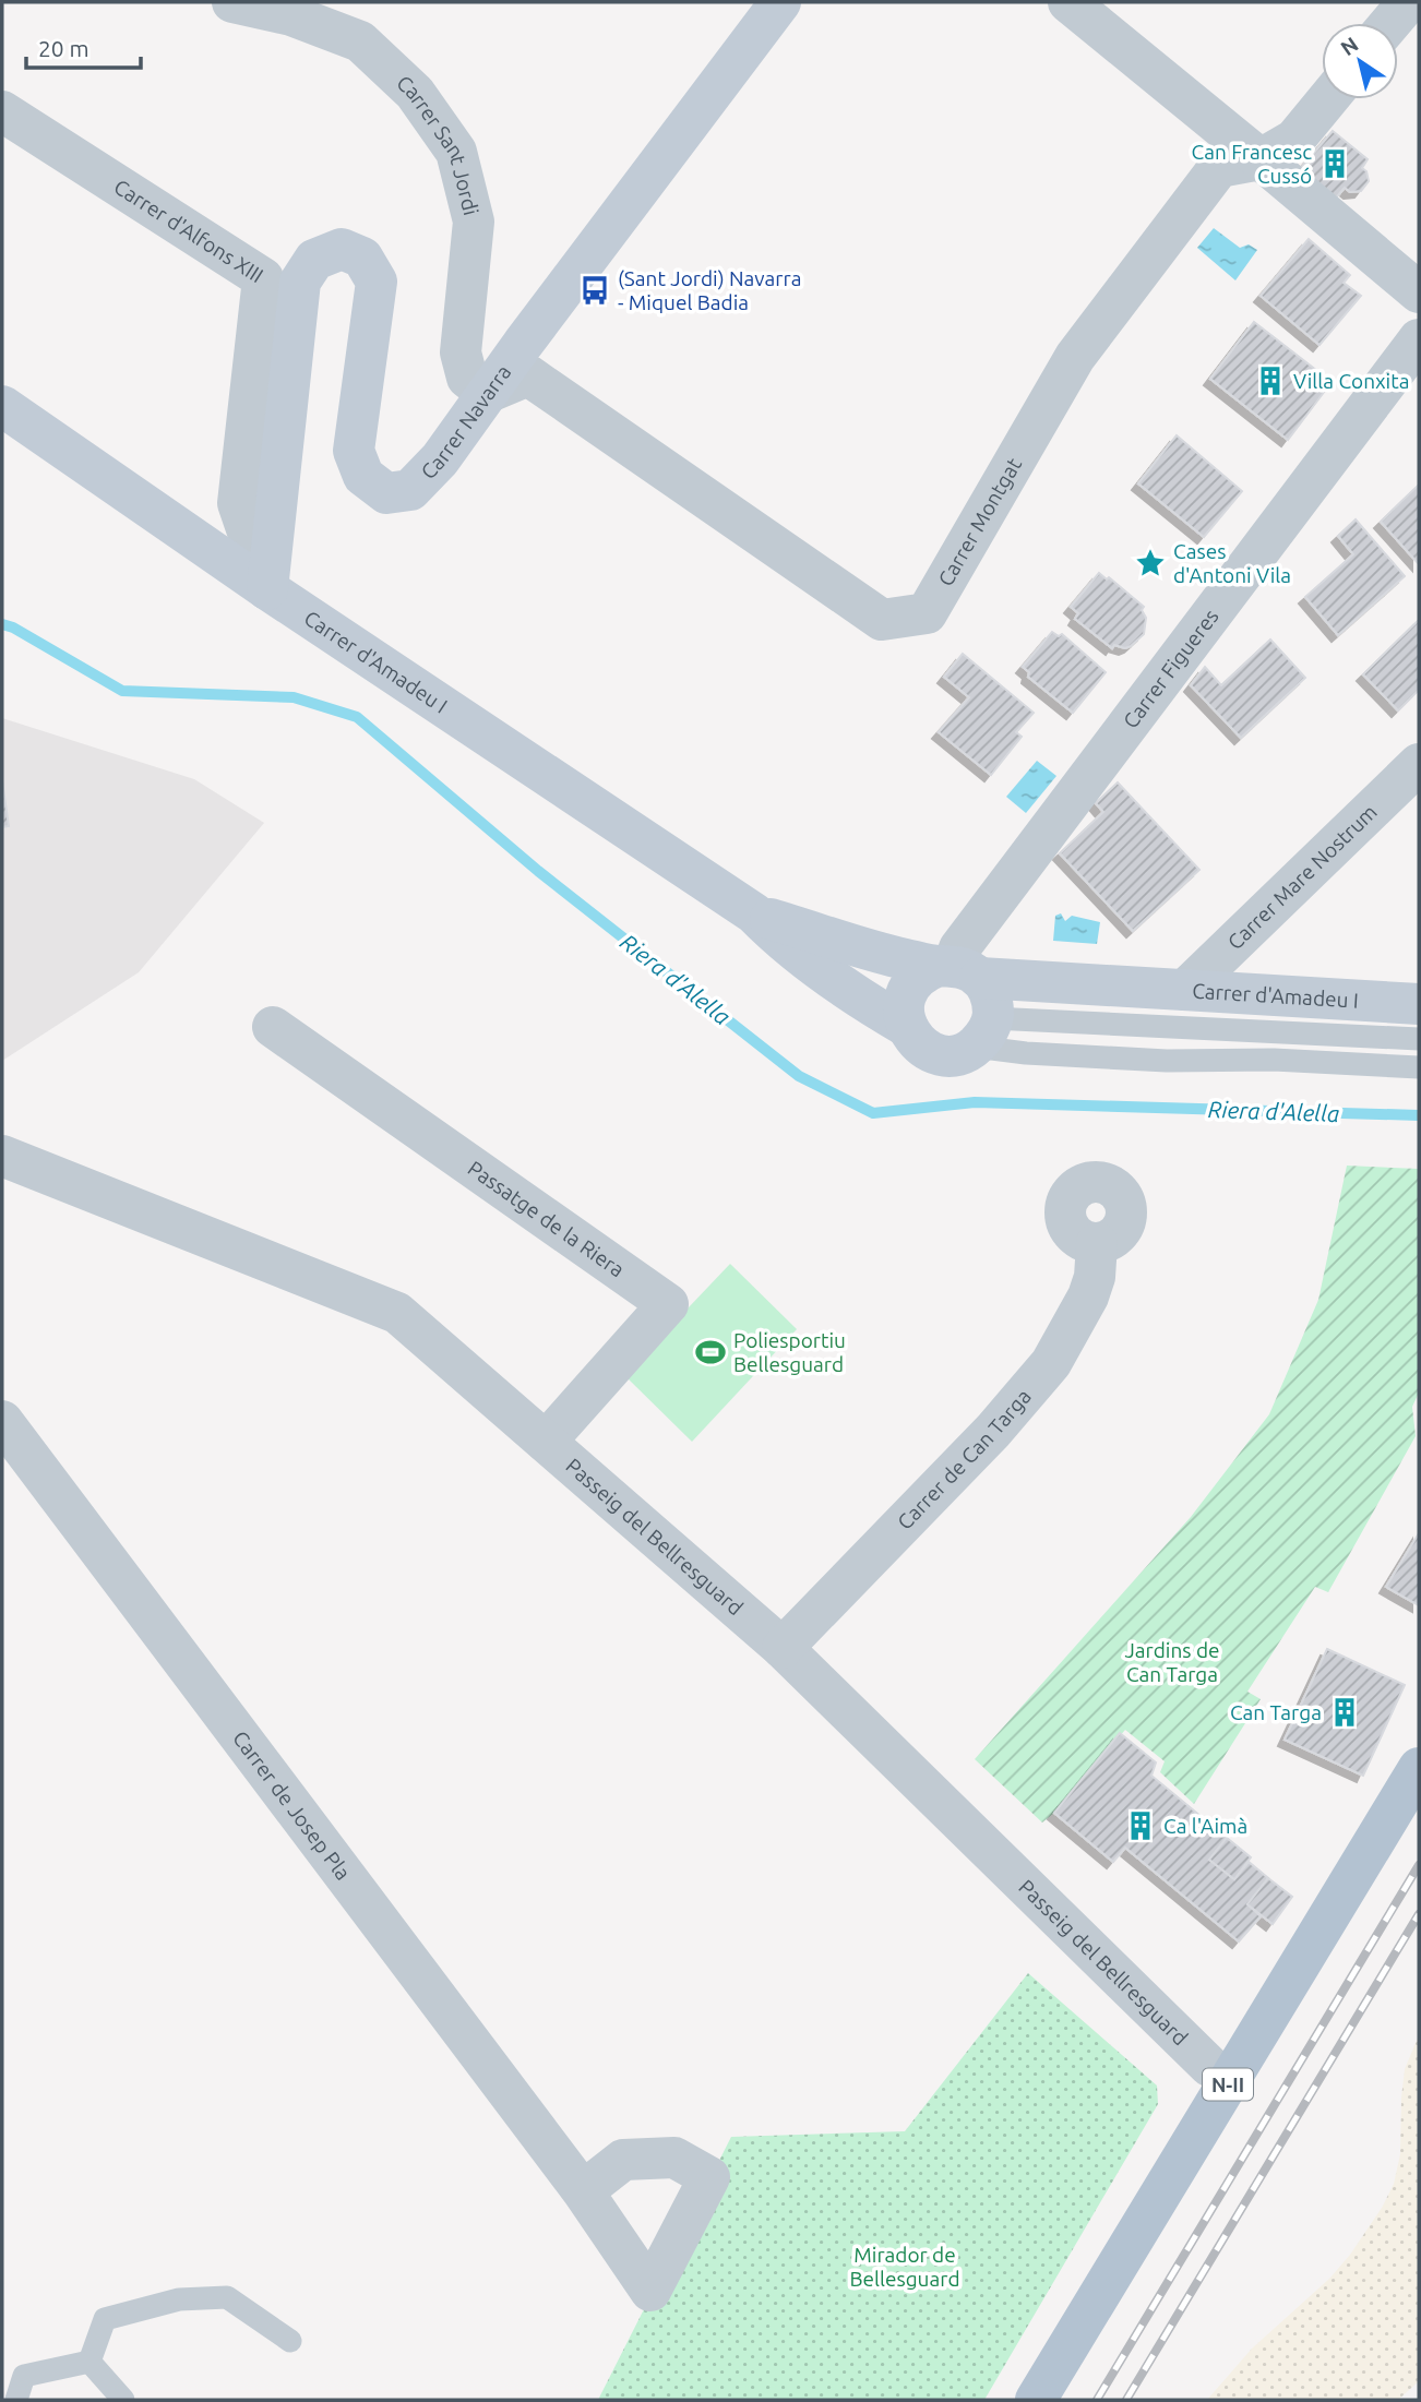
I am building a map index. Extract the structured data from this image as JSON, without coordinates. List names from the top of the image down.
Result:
{
  "streets": {
    "main road": ["N-II"],
    "street": [
      "Carrer Sant Jordi",
      "Carrer d'Alfons XIII",
      "Carrer Navarra",
      "Carrer Montgat",
      "Carrer d'Amadeu I",
      "Carrer Figueres",
      "Carrer Mare Nostrum",
      "Passatge de la Riera",
      "Carrer de Can Targa",
      "Passeig del Bellresguard",
      "Carrer de Josep Pla"
    ]
  },
  "crossings": [
    ["Carrer Sant Jordi", "Carrer Navarra"],
    ["Carrer Sant Jordi", "Carrer Montgat"],
    ["Carrer d'Alfons XIII", "Carrer Navarra"],
    ["Carrer d'Alfons XIII", "Carrer d'Amadeu I"],
    ["Carrer Navarra", "Carrer Montgat"],
    ["Carrer Navarra", "Carrer d'Amadeu I"],
    ["Carrer d'Amadeu I", "Carrer Figueres"],
    ["Carrer d'Amadeu I", "Carrer Mare Nostrum"],
    ["Passatge de la Riera", "Passeig del Bellresguard"],
    ["Carrer de Can Targa", "Passeig del Bellresguard"]
  ],
  "water": ["Riera d'Alella"],
  "parks": ["Jardins de Can Targa", "Mirador de Bellesguard"],
  "places": {
    "building": [
      "Can Francesc Cussó",
      "Villa Conxita",
      "Can Targa",
      "Ca l'Aimà"
    ],
    "bus stop": ["(Sant Jordi) Navarra - Miquel Badia"],
    "place": ["Cases d'Antoni Vila"],
    "sports": ["Poliesportiu Bellesguard"]
  },
  "scale_bar": "20 m",
  "north": "top left"
}
